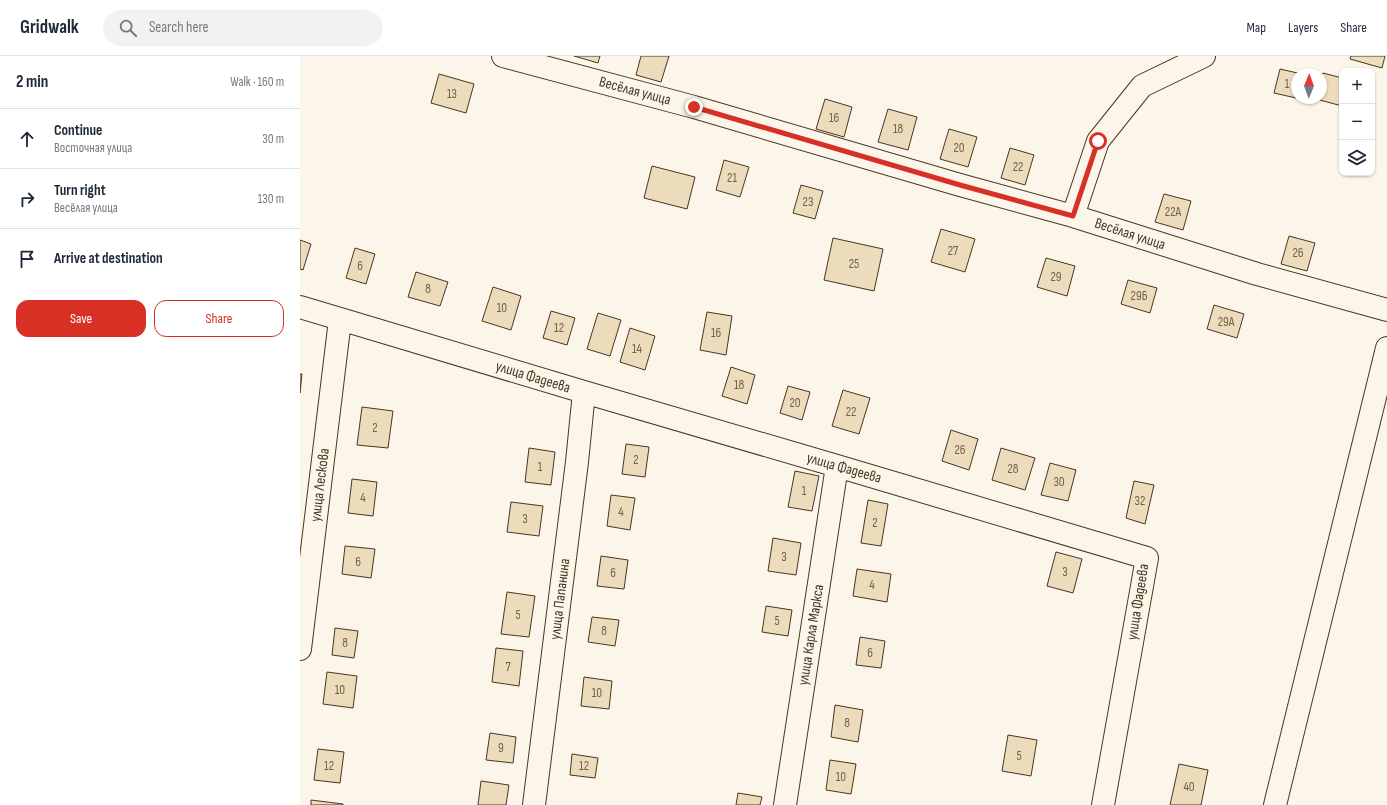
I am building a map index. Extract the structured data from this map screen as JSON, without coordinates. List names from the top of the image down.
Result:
{
  "streets": {
    "street": [
      "Весёлая улица",
      "улица Фадеева",
      "улица Лескова",
      "улица Папанина",
      "улица Карла Маркса"
    ]
  },
  "crossings": [
    ["улица Фадеева", "улица Лескова"],
    ["улица Фадеева", "улица Папанина"],
    ["улица Фадеева", "улица Карла Маркса"]
  ],
  "house_numbers": [
    "1",
    "13",
    "16",
    "18",
    "20",
    "22",
    "21",
    "23",
    "22А",
    "27",
    "26",
    "25",
    "6",
    "29",
    "8",
    "29Б",
    "10",
    "29А",
    "12",
    "16",
    "14",
    "18",
    "20",
    "22",
    "2",
    "26",
    "2",
    "1",
    "28",
    "30",
    "1",
    "4",
    "32",
    "4",
    "3",
    "2",
    "3",
    "6",
    "3",
    "6",
    "4",
    "5",
    "5",
    "8",
    "8",
    "6",
    "7",
    "10",
    "10",
    "8",
    "9",
    "5",
    "12",
    "12",
    "10",
    "40"
  ],
  "north": "top",
  "page": {
    "header": "Gridwalk",
    "search": "Search here",
    "nav": ["Map", "Layers", "Share"],
    "heading": ["2 min", "Walk · 160 m"],
    "map_buttons": ["+", "−"],
    "list": [
      ["Continue", "Восточная улица", "30 m"],
      ["Turn right", "Весёлая улица", "130 m"],
      "Arrive at destination"
    ],
    "buttons": ["Save", "Share"]
  }
}
